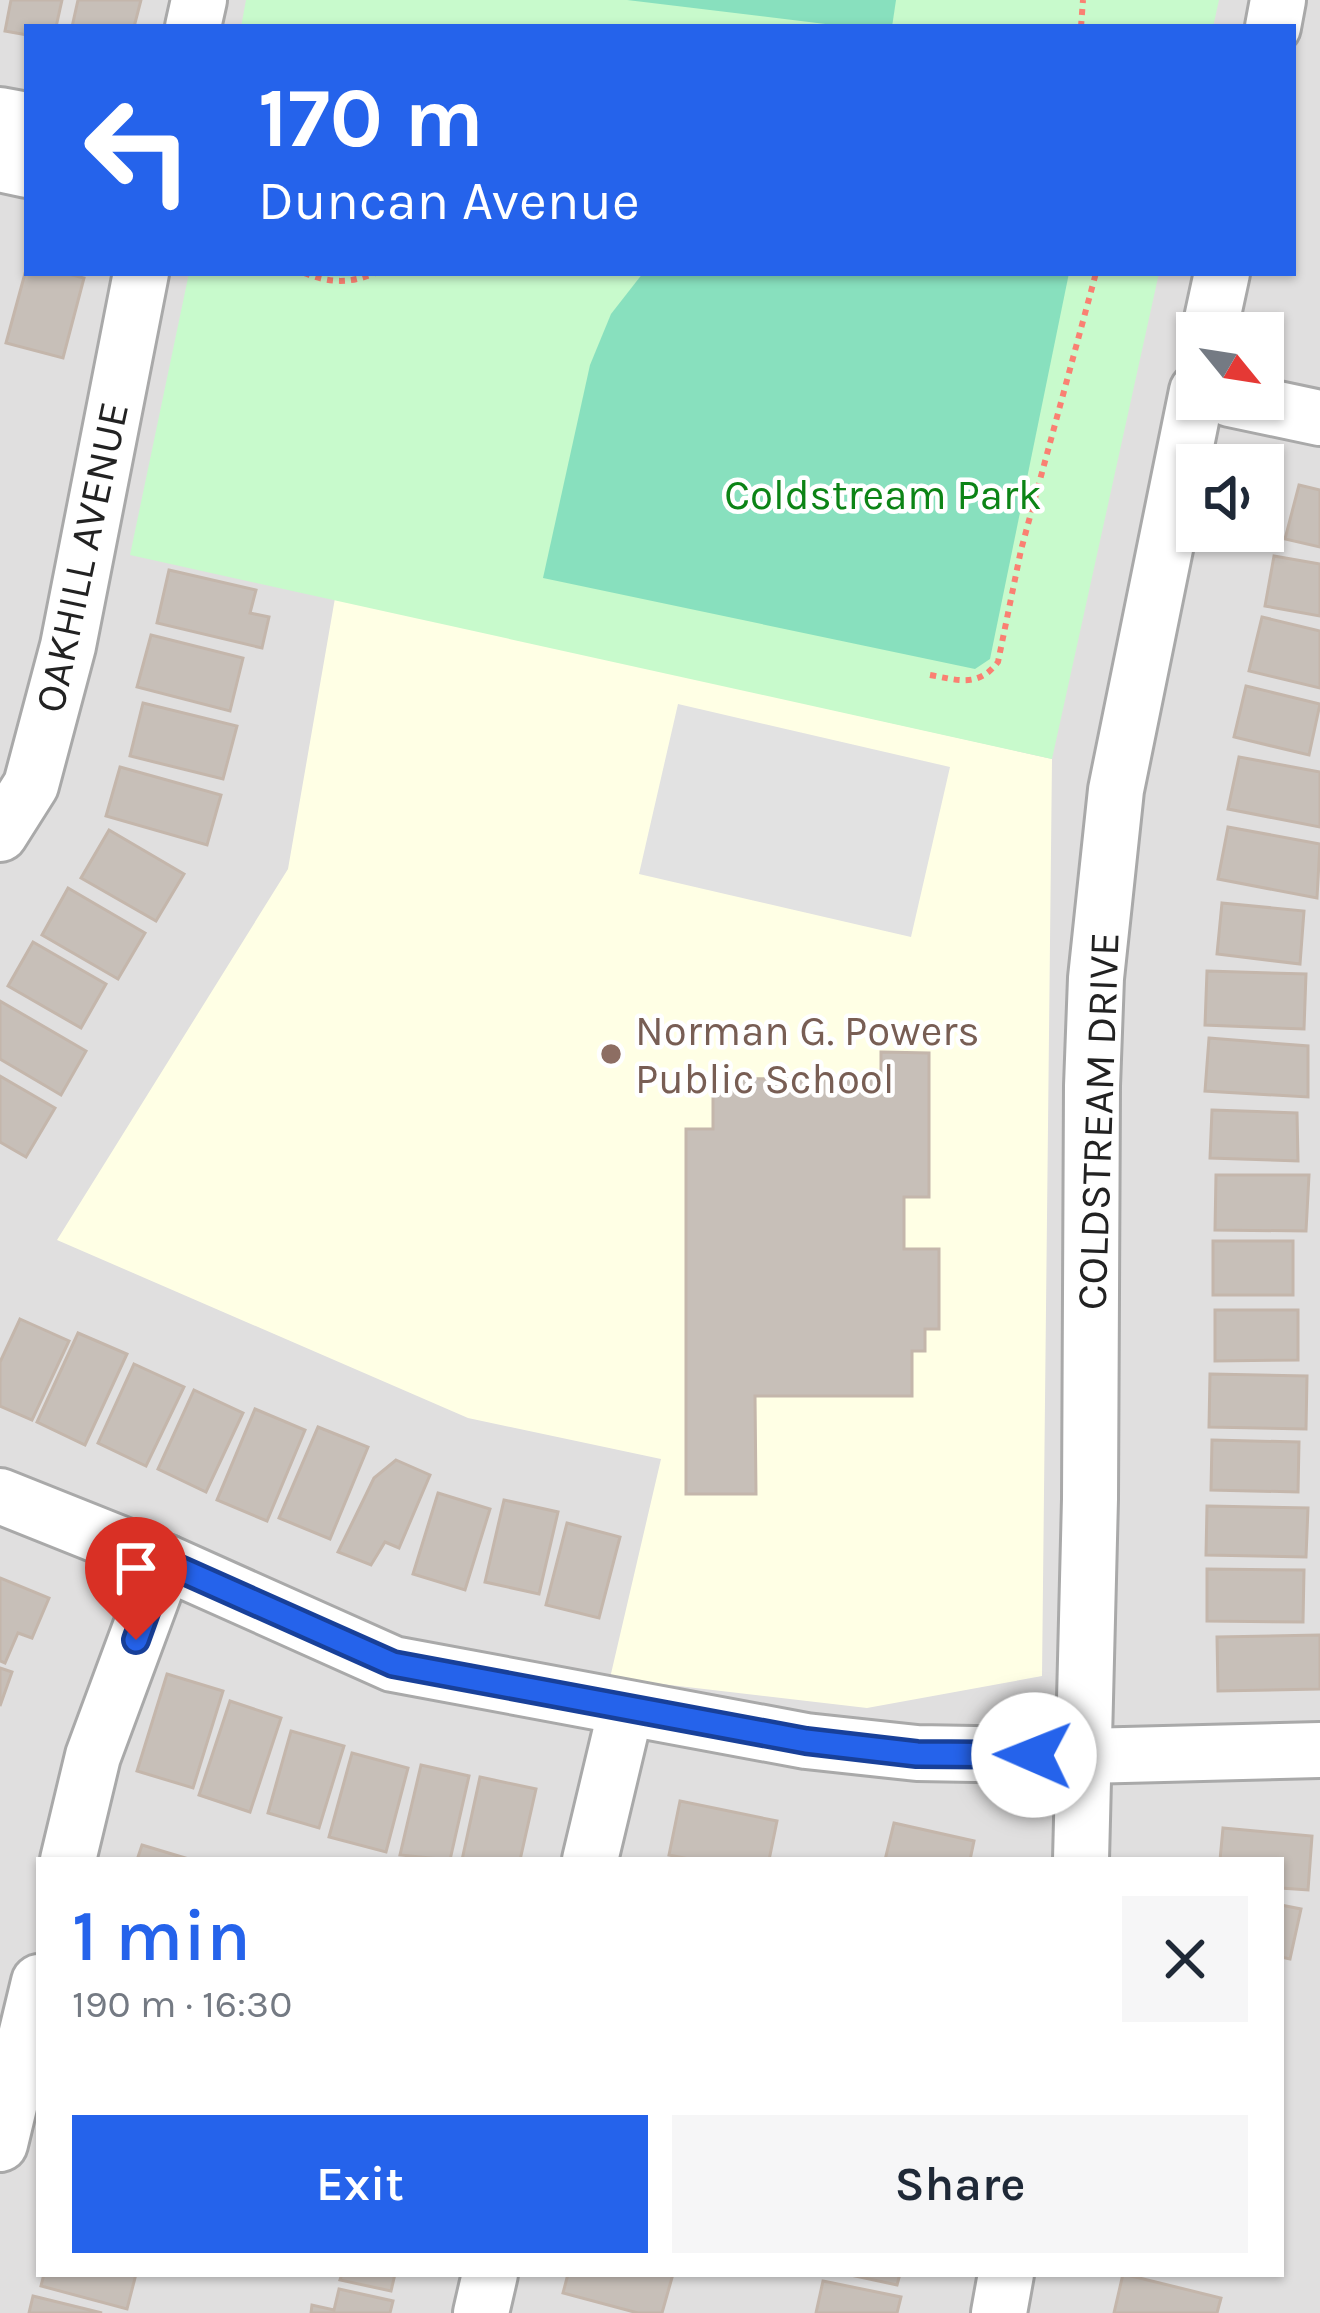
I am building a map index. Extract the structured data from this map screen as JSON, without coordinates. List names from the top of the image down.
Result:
{
  "streets": {
    "street": ["OAKHILL AVENUE", "COLDSTREAM DRIVE"]
  },
  "parks": ["Coldstream Park"],
  "places": ["Norman G. Powers Public School"],
  "north": "bottom right",
  "page": {
    "turn": ["170 m", "Duncan Avenue"],
    "heading": ["1 min", "190 m · 16:30"],
    "buttons": ["Exit", "Share"]
  }
}
